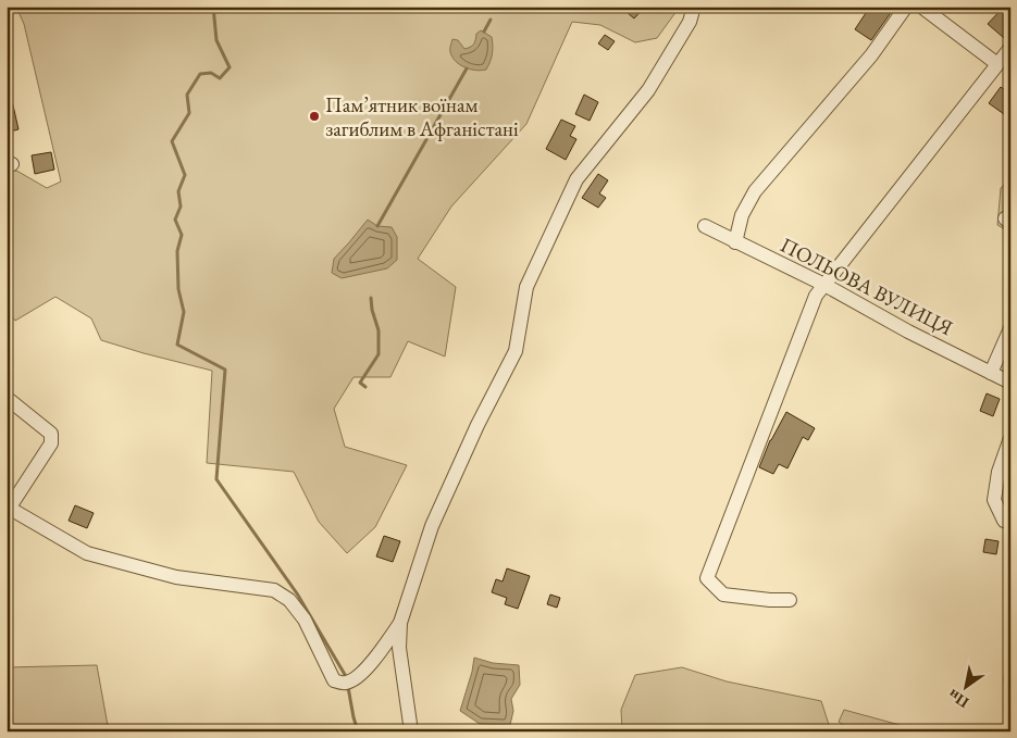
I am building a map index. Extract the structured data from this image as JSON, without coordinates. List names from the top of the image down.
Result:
{
  "streets": {
    "street": ["ПОЛЬОВА ВУЛИЦЯ"]
  },
  "places": ["Пам’ятник воїнам загиблим в Афганістані"],
  "north": "bottom left"
}
